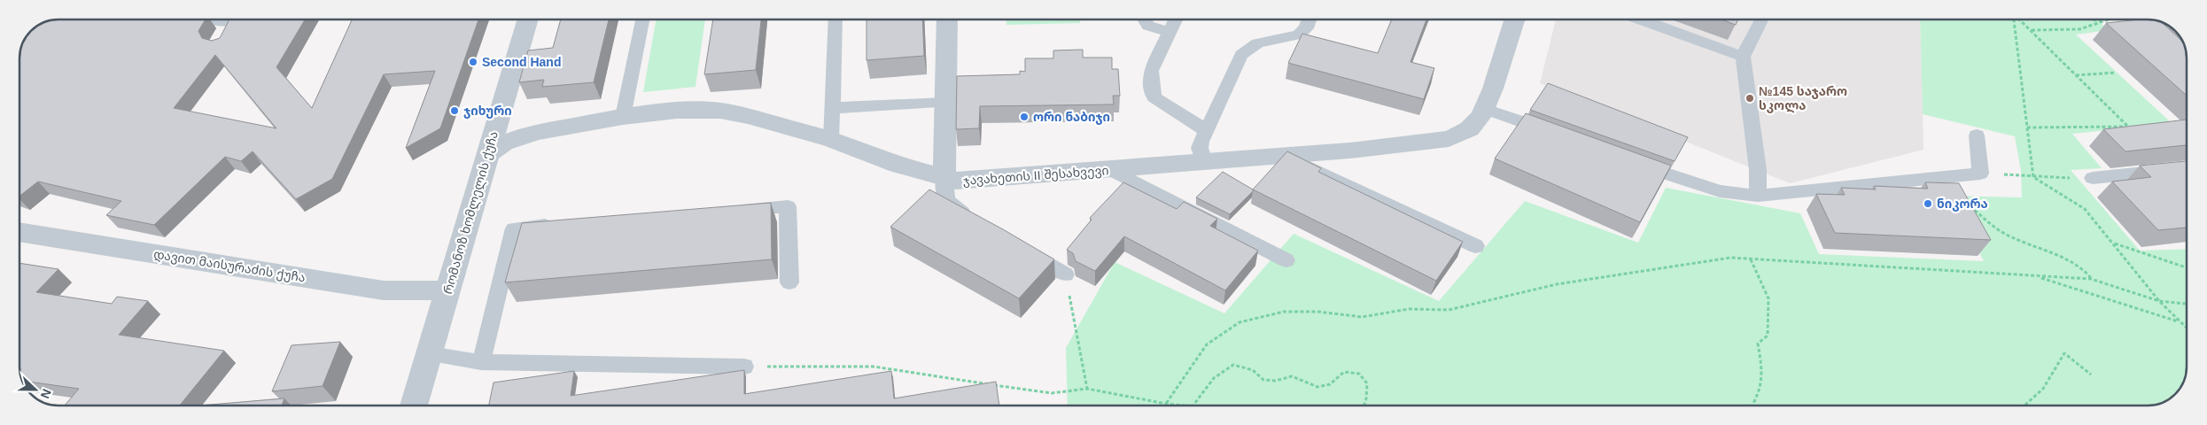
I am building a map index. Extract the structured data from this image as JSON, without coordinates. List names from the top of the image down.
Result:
{
  "streets": {
    "street": ["ჯავახეთის II შესახვევი", "რომანოზ ხომლელის ქუჩა", "დავით მაისურაძის ქუჩა"]
  },
  "crossings": [
    ["ჯავახეთის II შესახვევი", "რომანოზ ხომლელის ქუჩა"],
    ["რომანოზ ხომლელის ქუჩა", "დავით მაისურაძის ქუჩა"]
  ],
  "places": [
    "Second Hand",
    "№145 საჯარო სკოლა",
    "ჯიხური",
    "ორი ნაბიჯი",
    "ნიკორა"
  ],
  "north": "right"
}
